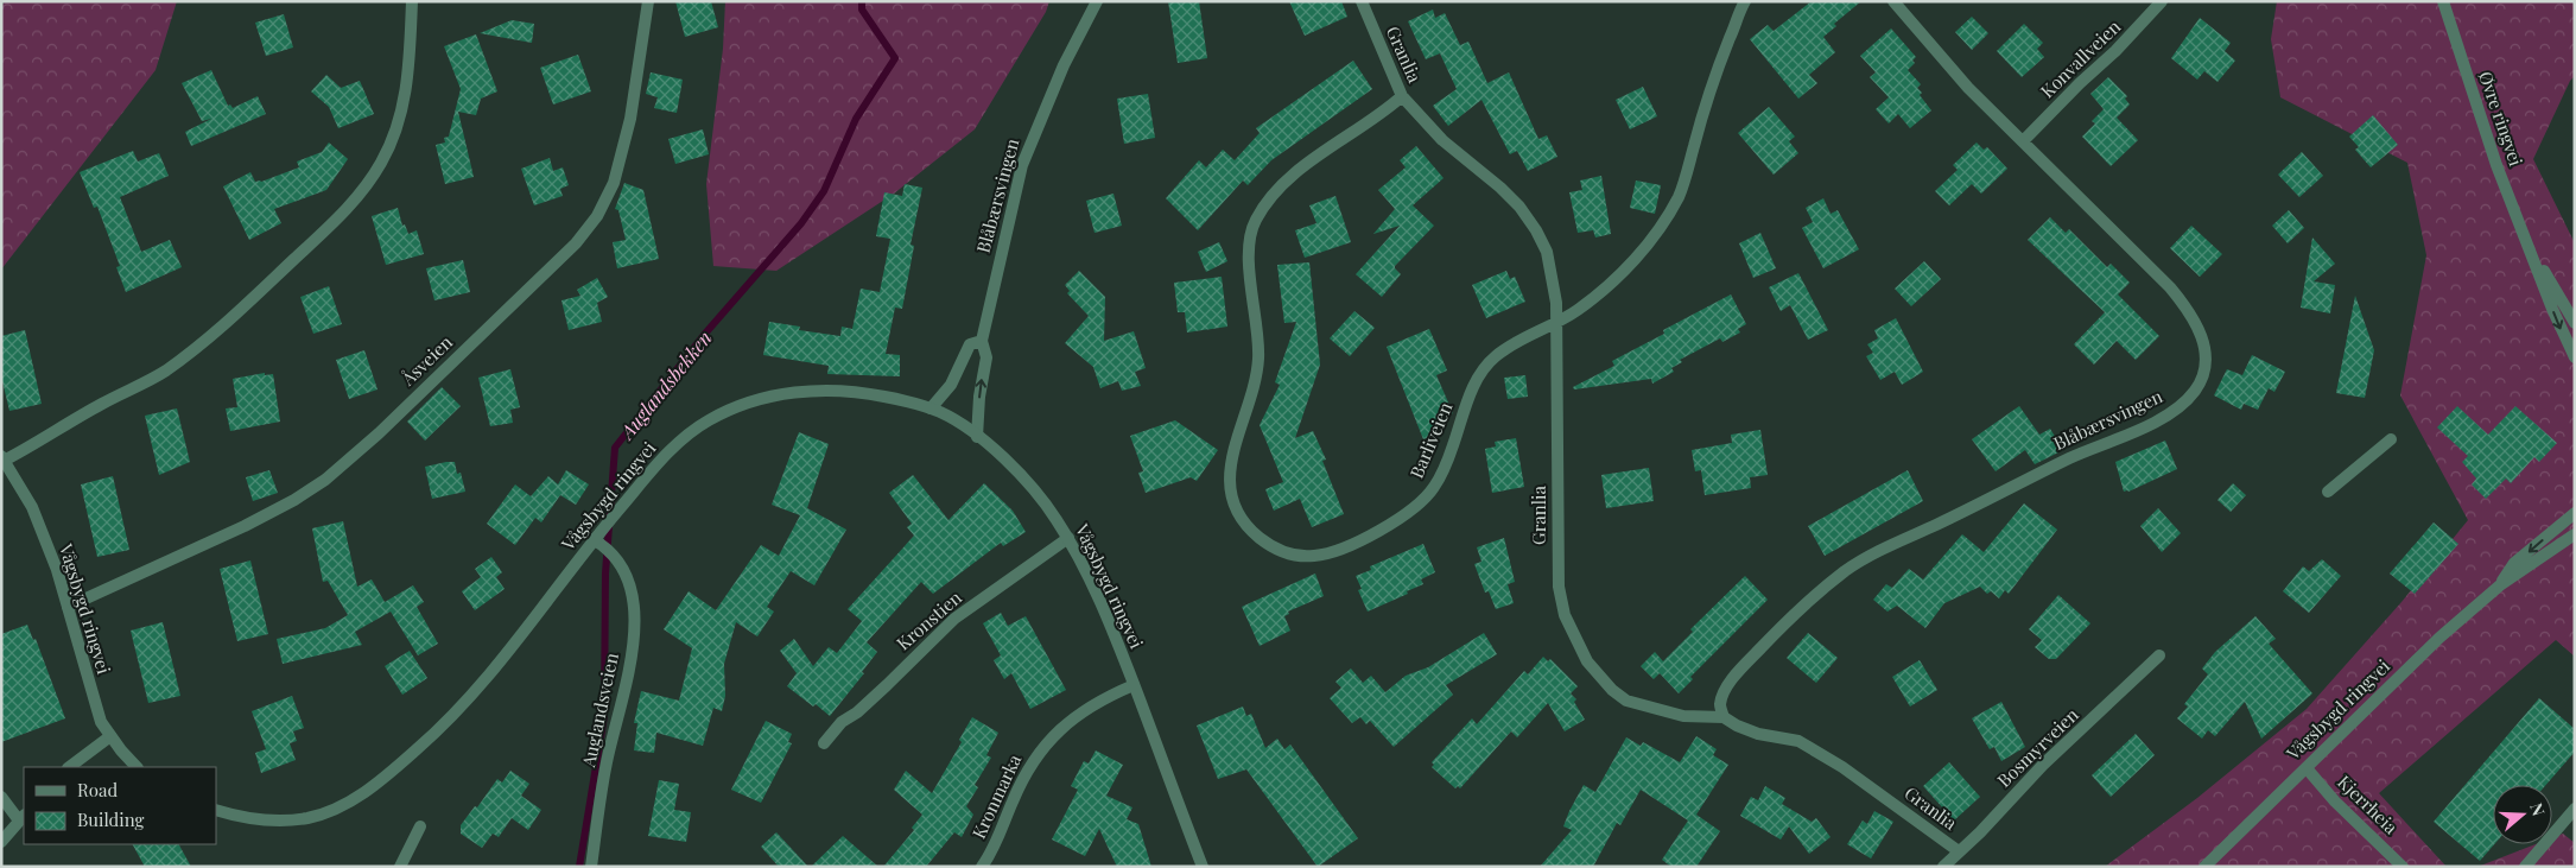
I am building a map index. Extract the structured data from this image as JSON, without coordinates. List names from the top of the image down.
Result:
{
  "streets": {
    "street": [
      "Granlia",
      "Konvallveien",
      "Øvre ringvei",
      "Blåbærsvingen",
      "Åsveien",
      "Barliveien",
      "Vågsbygd ringvei",
      "Kronstien",
      "Auglandsveien",
      "Bosmyrveien",
      "Kronmarka",
      "Kjerrheia"
    ]
  },
  "crossings": [
    ["Granlia", "Blåbærsvingen"],
    ["Granlia", "Barliveien"],
    ["Granlia", "Bosmyrveien"],
    ["Konvallveien", "Blåbærsvingen"],
    ["Blåbærsvingen", "Vågsbygd ringvei"],
    ["Åsveien", "Vågsbygd ringvei"],
    ["Vågsbygd ringvei", "Kronstien"],
    ["Vågsbygd ringvei", "Auglandsveien"],
    ["Vågsbygd ringvei", "Kronmarka"],
    ["Vågsbygd ringvei", "Kjerrheia"]
  ],
  "water": ["Auglandsbekken"],
  "legend": ["Road", "Building"],
  "north": "right"
}
